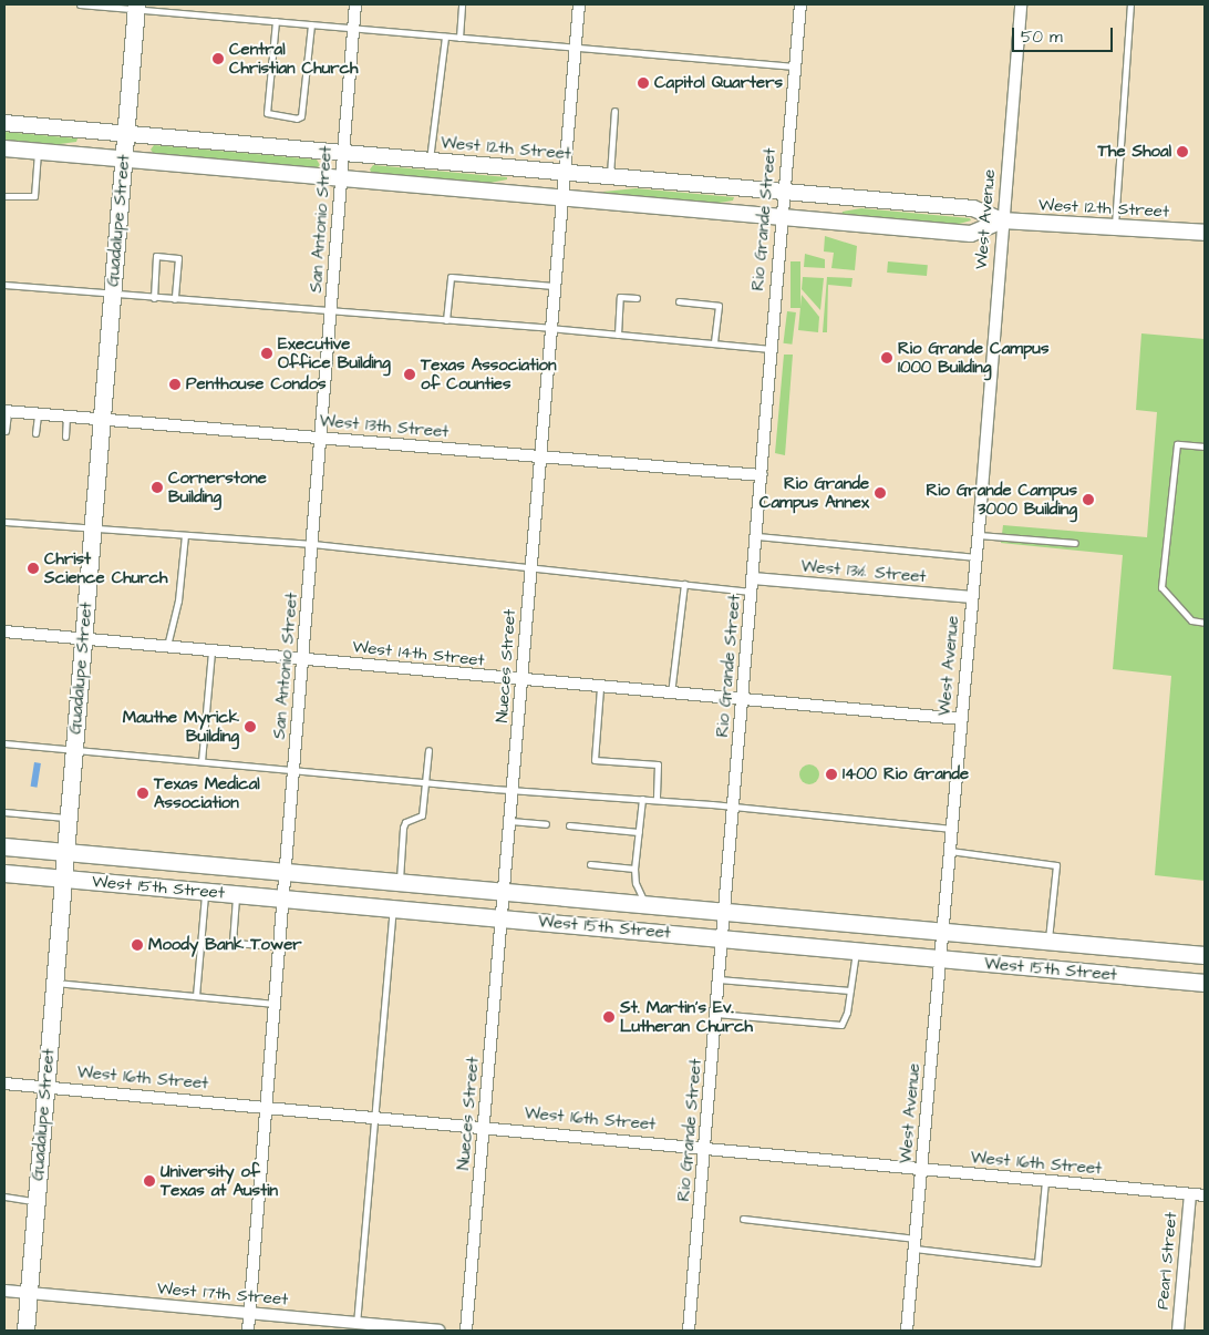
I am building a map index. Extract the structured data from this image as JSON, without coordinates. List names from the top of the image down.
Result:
{
  "streets": {
    "main road": ["West 12th Street", "Guadalupe Street", "West 15th Street"],
    "street": [
      "San Antonio Street",
      "Rio Grande Street",
      "West Avenue",
      "West 13th Street",
      "West 13½ Street",
      "West 14th Street",
      "Nueces Street",
      "West 16th Street",
      "Pearl Street",
      "West 17th Street"
    ]
  },
  "crossings": [
    ["West 12th Street", "San Antonio Street"],
    ["West 12th Street", "Rio Grande Street"],
    ["West 12th Street", "West Avenue"],
    ["West 12th Street", "Guadalupe Street"],
    ["West 12th Street", "Nueces Street"],
    ["San Antonio Street", "West 13th Street"],
    ["San Antonio Street", "West 14th Street"],
    ["San Antonio Street", "West 15th Street"],
    ["San Antonio Street", "West 16th Street"],
    ["San Antonio Street", "West 17th Street"],
    ["Rio Grande Street", "West 13th Street"],
    ["Rio Grande Street", "West 13½ Street"],
    ["Rio Grande Street", "West 14th Street"],
    ["Rio Grande Street", "West 15th Street"],
    ["Rio Grande Street", "West 16th Street"],
    ["West Avenue", "West 13½ Street"],
    ["West Avenue", "West 14th Street"],
    ["West Avenue", "West 15th Street"],
    ["West Avenue", "West 16th Street"],
    ["Guadalupe Street", "West 13th Street"],
    ["Guadalupe Street", "West 14th Street"],
    ["Guadalupe Street", "West 15th Street"],
    ["Guadalupe Street", "West 16th Street"],
    ["Guadalupe Street", "West 17th Street"],
    ["West 13th Street", "Nueces Street"],
    ["West 14th Street", "Nueces Street"],
    ["Nueces Street", "West 15th Street"],
    ["Nueces Street", "West 16th Street"],
    ["West 16th Street", "Pearl Street"]
  ],
  "places": [
    "Central Christian Church",
    "Capitol Quarters",
    "The Shoal",
    "Executive Office Building",
    "Rio Grande Campus 1000 Building",
    "Texas Association of Counties",
    "Penthouse Condos",
    "Cornerstone Building",
    "Rio Grande Campus Annex",
    "Rio Grande Campus 3000 Building",
    "Christ Science Church",
    "Mauthe Myrick Building",
    "1400 Rio Grande",
    "Texas Medical Association",
    "Moody Bank Tower",
    "St. Martin's Ev. Lutheran Church",
    "University of Texas at Austin"
  ],
  "scale_bar": "50 m"
}
